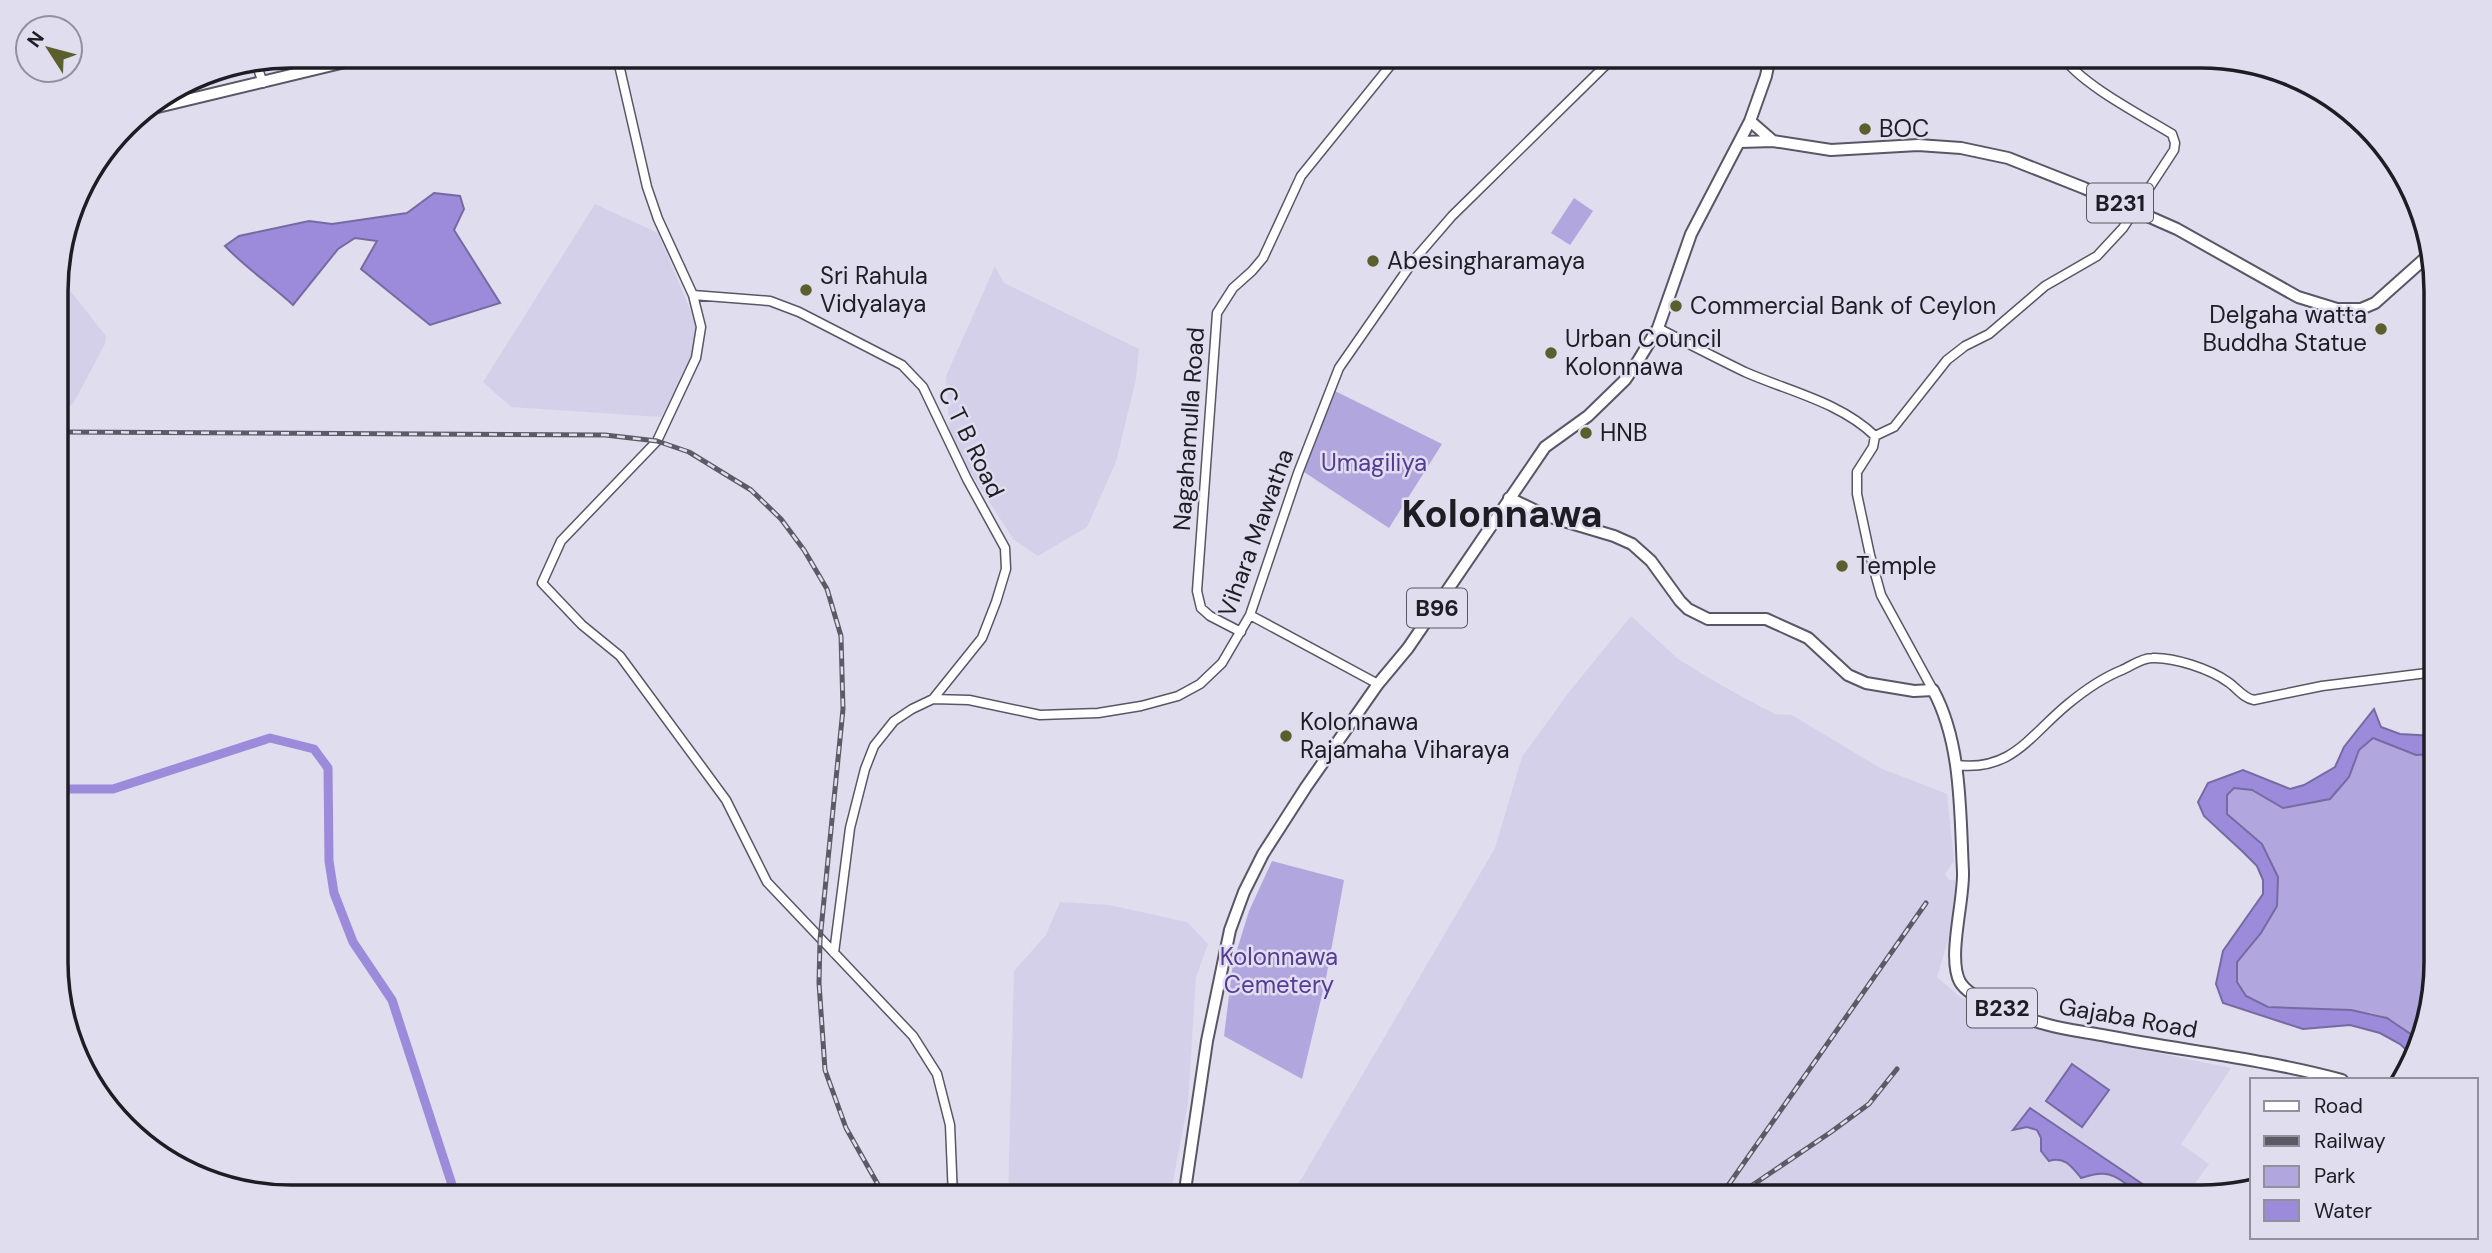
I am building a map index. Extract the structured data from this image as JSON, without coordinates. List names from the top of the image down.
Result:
{
  "streets": {
    "main road": [
      "B231",
      "B96",
      "B232",
      "Gajaba Road"
    ],
    "street": ["Nagahamulla Road", "C T B Road", "Vihara Mawatha"]
  },
  "crossings": [
    ["B231", "B96"],
    ["Nagahamulla Road", "Vihara Mawatha"],
    ["C T B Road", "Vihara Mawatha"]
  ],
  "districts": ["Kolonnawa"],
  "parks": ["Umagiliya", "Kolonnawa Cemetery"],
  "places": [
    "BOC",
    "Abesingharamaya",
    "Sri Rahula Vidyalaya",
    "Commercial Bank of Ceylon",
    "Delgaha watta Buddha Statue",
    "Urban Council Kolonnawa",
    "HNB",
    "Temple",
    "Kolonnawa Rajamaha Viharaya"
  ],
  "legend": [
    "Road",
    "Railway",
    "Park",
    "Water"
  ],
  "north": "top left"
}
